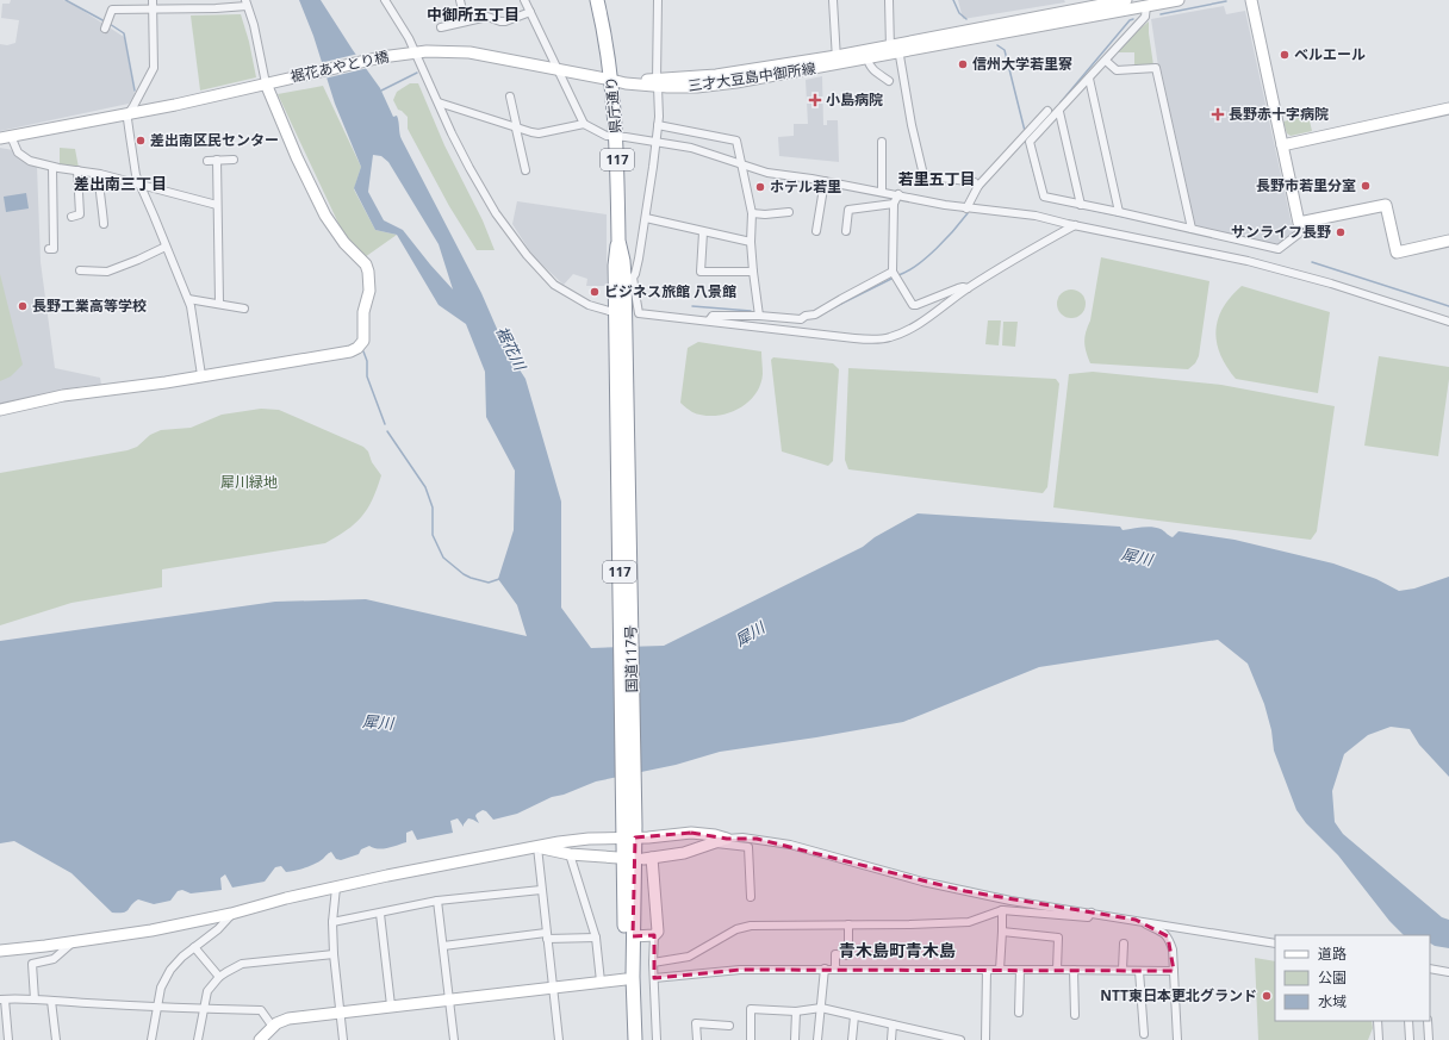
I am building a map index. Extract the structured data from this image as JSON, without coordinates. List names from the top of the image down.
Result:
{
  "streets": {
    "highway": ["県庁通り", "117", "国道117号"],
    "street": ["裾花あやとり橋", "三才大豆島中御所線"]
  },
  "crossings": [
    ["裾花あやとり橋", "三才大豆島中御所線"],
    ["三才大豆島中御所線", "県庁通り"],
    ["県庁通り", "国道117号"]
  ],
  "districts": [
    "中御所五丁目",
    "若里五丁目",
    "差出南三丁目",
    "青木島町青木島"
  ],
  "water": ["裾花川", "犀川"],
  "parks": ["犀川緑地"],
  "places": {
    "other": [
      "ベルエール",
      "信州大学若里寮",
      "差出南区民センター",
      "長野市若里分室",
      "ホテル若里",
      "サンライフ長野",
      "ビジネス旅館 八景館",
      "長野工業高等学校",
      "NTT東日本更北グランド"
    ],
    "health": ["小島病院", "長野赤十字病院"]
  },
  "legend": ["道路", "公園", "水域"]
}
